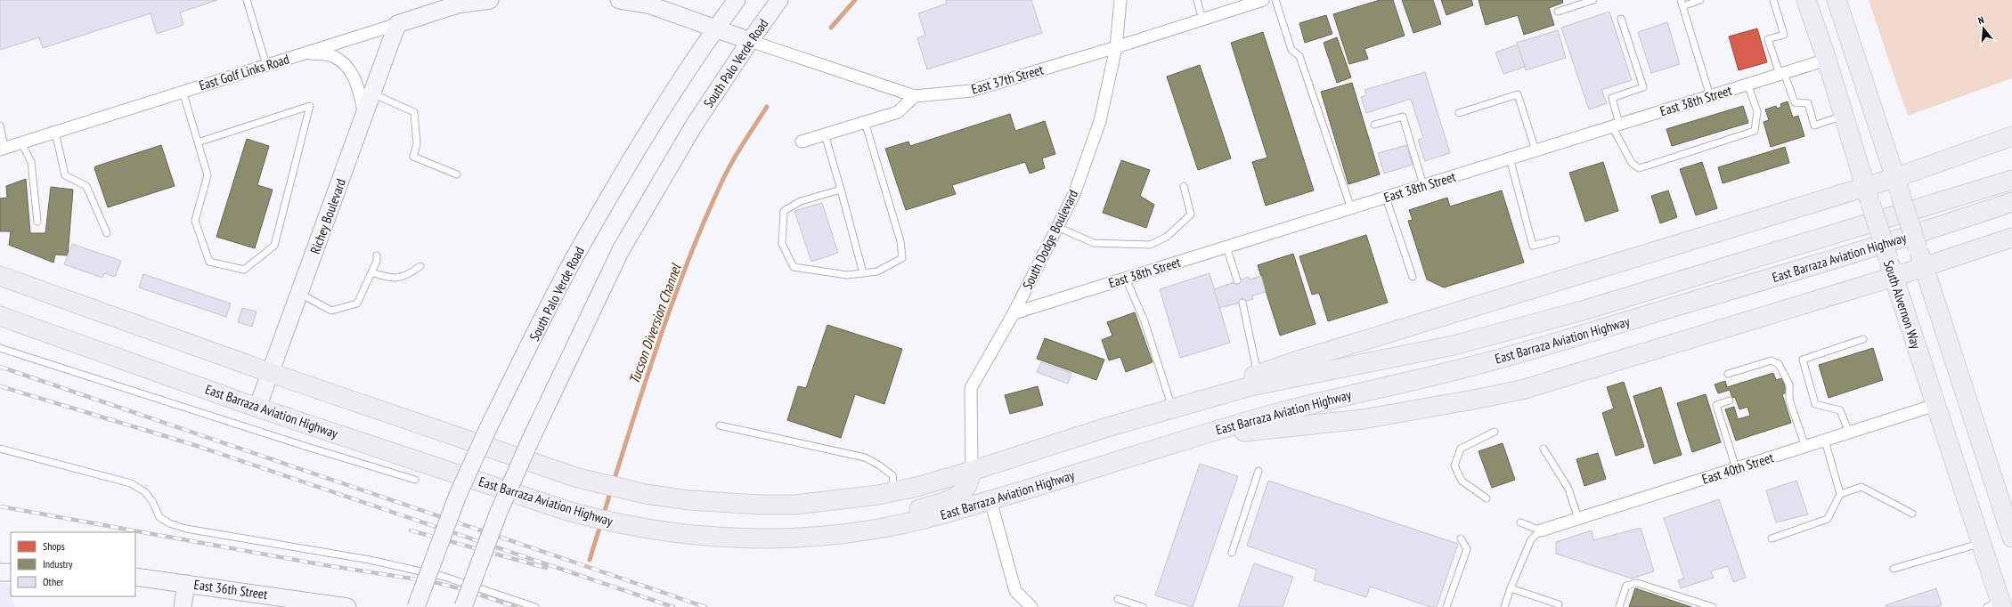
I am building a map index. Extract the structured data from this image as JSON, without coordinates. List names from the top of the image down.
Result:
{
  "streets": {
    "main road": [
      "South Palo Verde Road",
      "East Golf Links Road",
      "Richey Boulevard",
      "East Barraza Aviation Highway",
      "South Alvernon Way",
      "East 36th Street"
    ],
    "street": [
      "East 37th Street",
      "East 38th Street",
      "South Dodge Boulevard",
      "East 40th Street"
    ]
  },
  "crossings": [
    ["South Palo Verde Road", "East 37th Street"],
    ["East Golf Links Road", "Richey Boulevard"],
    ["East 37th Street", "South Dodge Boulevard"],
    ["East 38th Street", "South Dodge Boulevard"],
    ["East 38th Street", "South Alvernon Way"],
    ["Richey Boulevard", "East Barraza Aviation Highway"],
    ["South Dodge Boulevard", "East Barraza Aviation Highway"],
    ["South Alvernon Way", "East 40th Street"]
  ],
  "water": ["Tucson Diversion Channel"],
  "legend": ["Shops", "Industry", "Other"],
  "north": "top"
}
